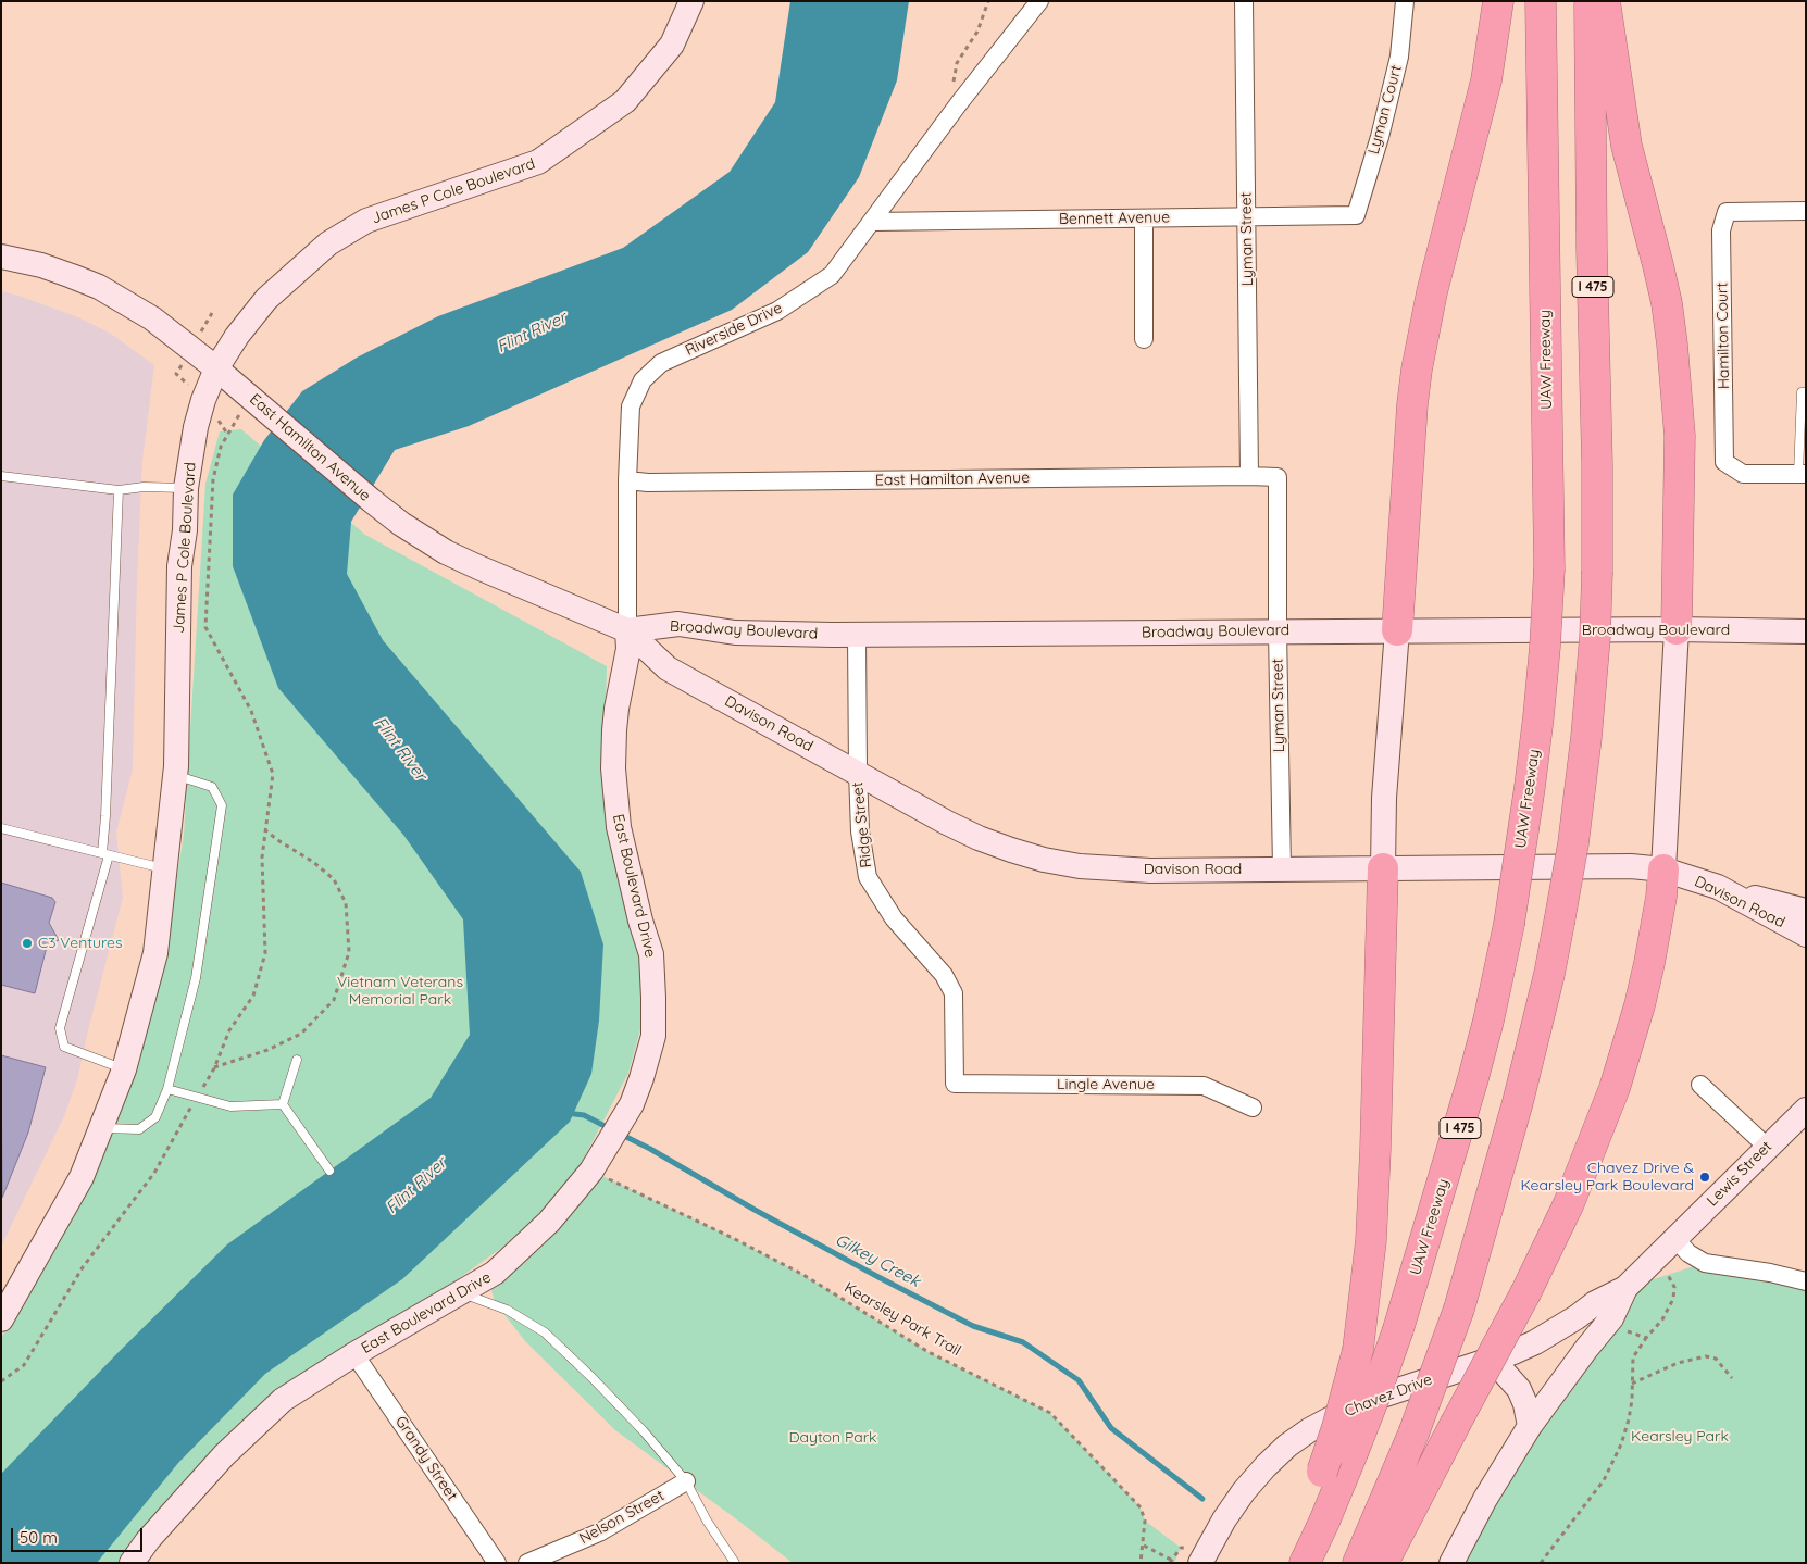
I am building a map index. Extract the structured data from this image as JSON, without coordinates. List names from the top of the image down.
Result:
{
  "streets": {
    "highway": ["I 475", "UAW Freeway"],
    "main road": [
      "James P Cole Boulevard",
      "East Hamilton Avenue",
      "Broadway Boulevard",
      "Davison Road",
      "East Boulevard Drive",
      "Lewis Street",
      "Chavez Drive"
    ],
    "street": [
      "Lyman Court",
      "Bennett Avenue",
      "Lyman Street",
      "Riverside Drive",
      "Hamilton Court",
      "Ridge Street",
      "Lingle Avenue",
      "Grandy Street",
      "Nelson Street"
    ],
    "path": ["Kearsley Park Trail"]
  },
  "crossings": [
    ["Lyman Court", "Bennett Avenue"],
    ["James P Cole Boulevard", "East Hamilton Avenue"],
    ["Bennett Avenue", "Lyman Street"],
    ["Bennett Avenue", "Riverside Drive"],
    ["Lyman Street", "East Hamilton Avenue"],
    ["Lyman Street", "Broadway Boulevard"],
    ["Lyman Street", "Davison Road"],
    ["Riverside Drive", "East Hamilton Avenue"],
    ["Riverside Drive", "Broadway Boulevard"],
    ["Riverside Drive", "Davison Road"],
    ["Riverside Drive", "East Boulevard Drive"],
    ["East Hamilton Avenue", "Broadway Boulevard"],
    ["East Hamilton Avenue", "Davison Road"],
    ["East Hamilton Avenue", "East Boulevard Drive"],
    ["Broadway Boulevard", "Davison Road"],
    ["Broadway Boulevard", "Ridge Street"],
    ["Broadway Boulevard", "East Boulevard Drive"],
    ["Davison Road", "Ridge Street"],
    ["Davison Road", "East Boulevard Drive"],
    ["Ridge Street", "Lingle Avenue"],
    ["East Boulevard Drive", "Kearsley Park Trail"],
    ["East Boulevard Drive", "Grandy Street"],
    ["Lewis Street", "Chavez Drive"]
  ],
  "water": ["Flint River", "Gilkey Creek"],
  "parks": ["Vietnam Veterans Memorial Park", "Kearsley Park", "Dayton Park"],
  "places": ["C3 Ventures", "Chavez Drive & Kearsley Park Boulevard"],
  "scale_bar": "50 m"
}
